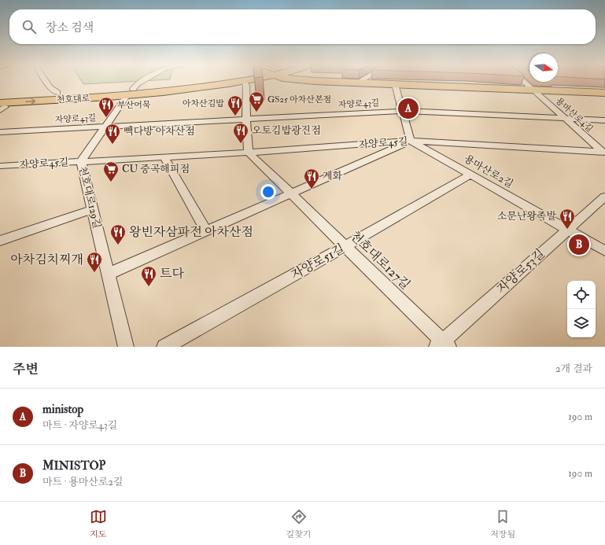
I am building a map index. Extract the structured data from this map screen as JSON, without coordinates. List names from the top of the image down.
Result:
{
  "streets": {
    "main road": ["천호대로"],
    "street": [
      "자양로43길",
      "용마산로4길",
      "자양로45길",
      "용마산로2길",
      "천호대로129길",
      "천호대로127길",
      "자양로51길",
      "자양로53길"
    ]
  },
  "crossings": [
    ["천호대로", "천호대로129길"],
    ["자양로43길", "용마산로4길"],
    ["자양로43길", "천호대로129길"],
    ["용마산로4길", "자양로45길"],
    ["자양로45길", "용마산로2길"],
    ["자양로45길", "천호대로129길"],
    ["자양로45길", "천호대로127길"],
    ["용마산로2길", "자양로51길"],
    ["용마산로2길", "자양로53길"],
    ["천호대로127길", "자양로51길"],
    ["천호대로127길", "자양로53길"]
  ],
  "places": {
    "supermarket": ["GS25 아차산본점", "CU 중곡해피점"],
    "restaurant": [
      "아차산김밥",
      "부산어묵",
      "오토김밥광진점",
      "빽다방 아차산점",
      "계화",
      "소문난왕족발",
      "왕빈자삼파전 아차산점",
      "아차김치찌개",
      "트다"
    ]
  },
  "north": "right",
  "page": {
    "search": "장소 검색",
    "pins": ["A", "B"],
    "heading": ["주변", "2개 결과"],
    "list": [
      {
        "mark": "A",
        "name": "ministop",
        "note": "마트 · 자양로43길",
        "value": "190 m"
      },
      {
        "mark": "B",
        "name": "MINISTOP",
        "note": "마트 · 용마산로2길",
        "value": "190 m"
      }
    ],
    "nav": ["지도", "길찾기", "저장됨"]
  }
}
